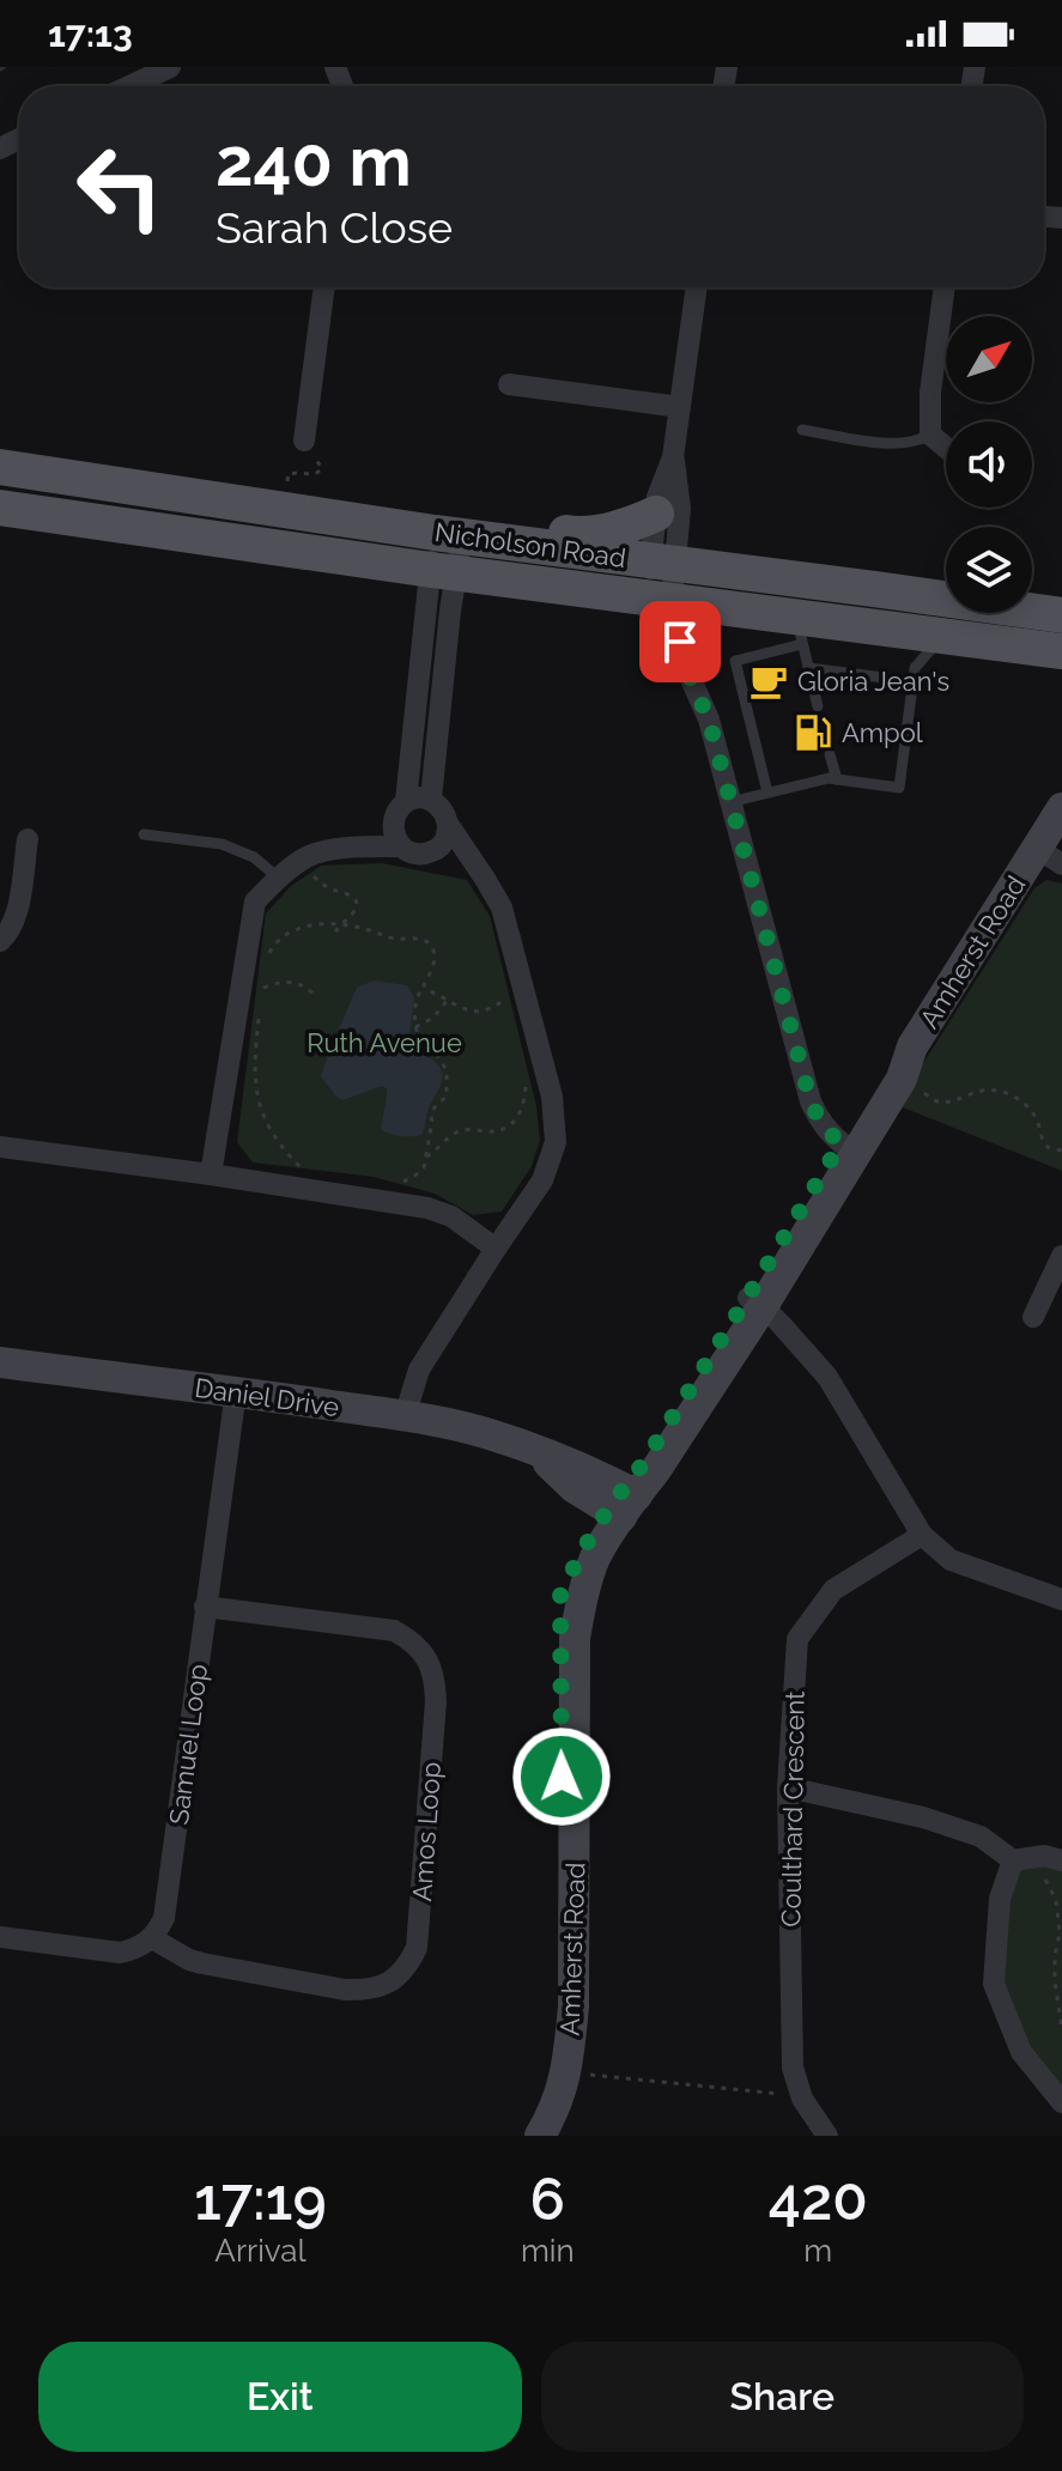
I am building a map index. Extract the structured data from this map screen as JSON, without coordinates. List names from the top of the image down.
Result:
{
  "streets": {
    "main road": ["Nicholson Road", "Amherst Road", "Daniel Drive"],
    "street": ["Samuel Loop", "Coulthard Crescent", "Amos Loop"]
  },
  "crossings": [
    ["Amherst Road", "Daniel Drive"],
    ["Daniel Drive", "Samuel Loop"],
    ["Samuel Loop", "Amos Loop"]
  ],
  "parks": ["Ruth Avenue"],
  "places": {
    "cafe": ["Gloria Jean's"],
    "fuel station": ["Ampol"]
  },
  "north": "top right",
  "page": {
    "status": "17:13",
    "turn": ["240 m", "Sarah Close"],
    "eta": [
      "17:19",
      "Arrival",
      "6",
      "min",
      "420",
      "m"
    ],
    "buttons": ["Exit", "Share"]
  }
}
